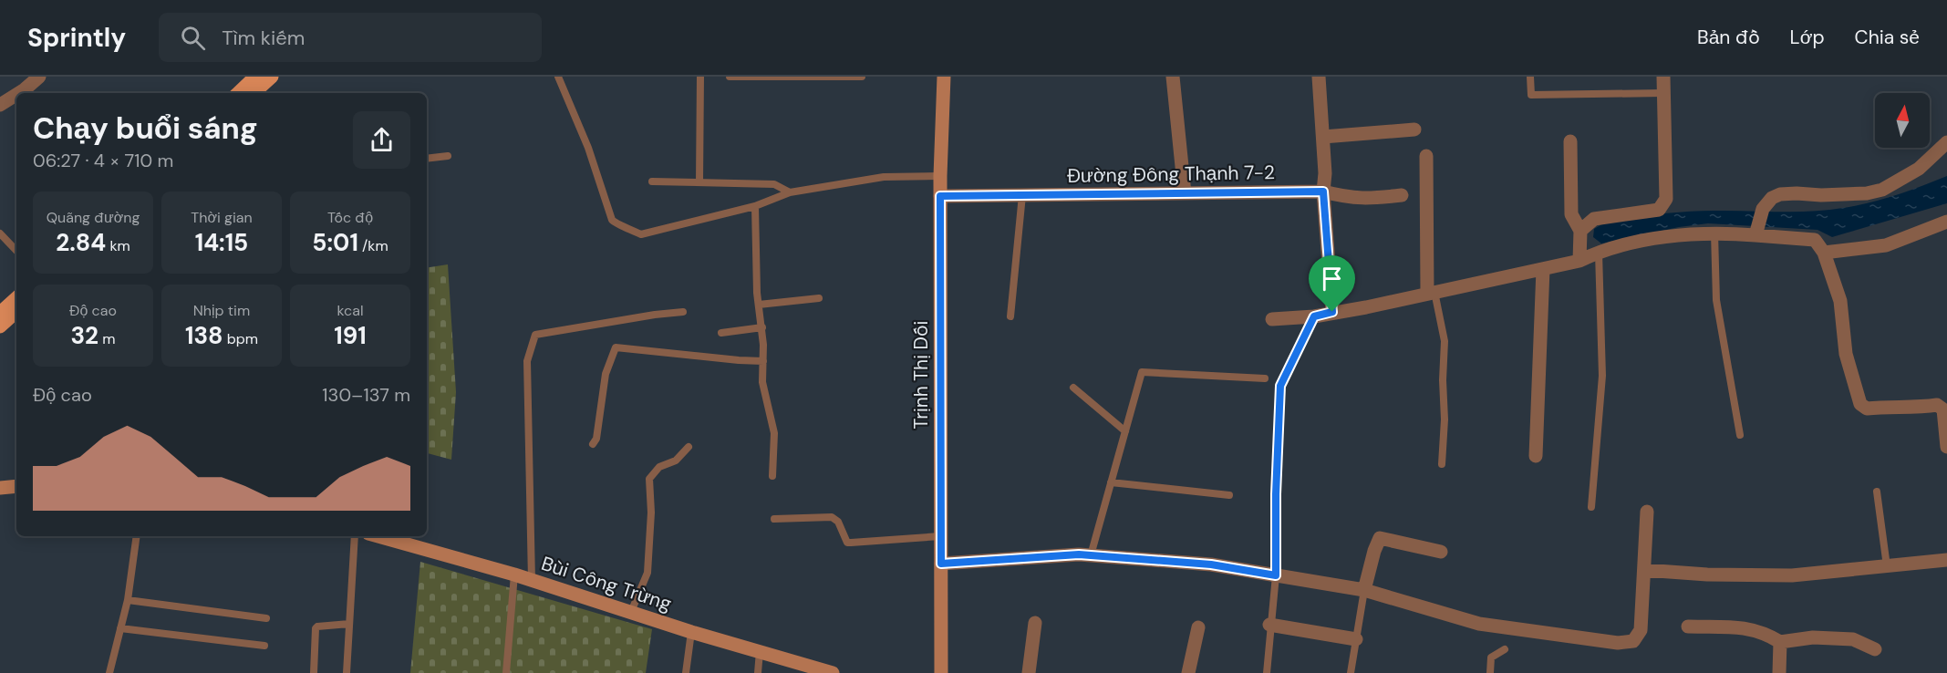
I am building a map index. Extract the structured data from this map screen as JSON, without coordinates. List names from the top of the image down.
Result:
{
  "streets": {
    "street": ["Đường Đông Thạnh 7-2", "Trịnh Thị Dối", "Bùi Công Trừng"]
  },
  "crossings": [
    ["Đường Đông Thạnh 7-2", "Trịnh Thị Dối"]
  ],
  "north": "top",
  "page": {
    "header": "Sprintly",
    "search": "Tìm kiếm",
    "nav": ["Bản đồ", "Lớp", "Chia sẻ"],
    "heading": ["Chạy buổi sáng", "06:27 · 4 × 710 m"],
    "stats": [
      ["Quãng đường", "2.84 km"],
      ["Thời gian", "14:15"],
      ["Tốc độ", "5:01 /km"],
      ["Độ cao", "32 m"],
      ["Nhịp tim", "138 bpm"],
      ["kcal", "191"]
    ],
    "chart": ["Độ cao", "130–137 m"]
  }
}
